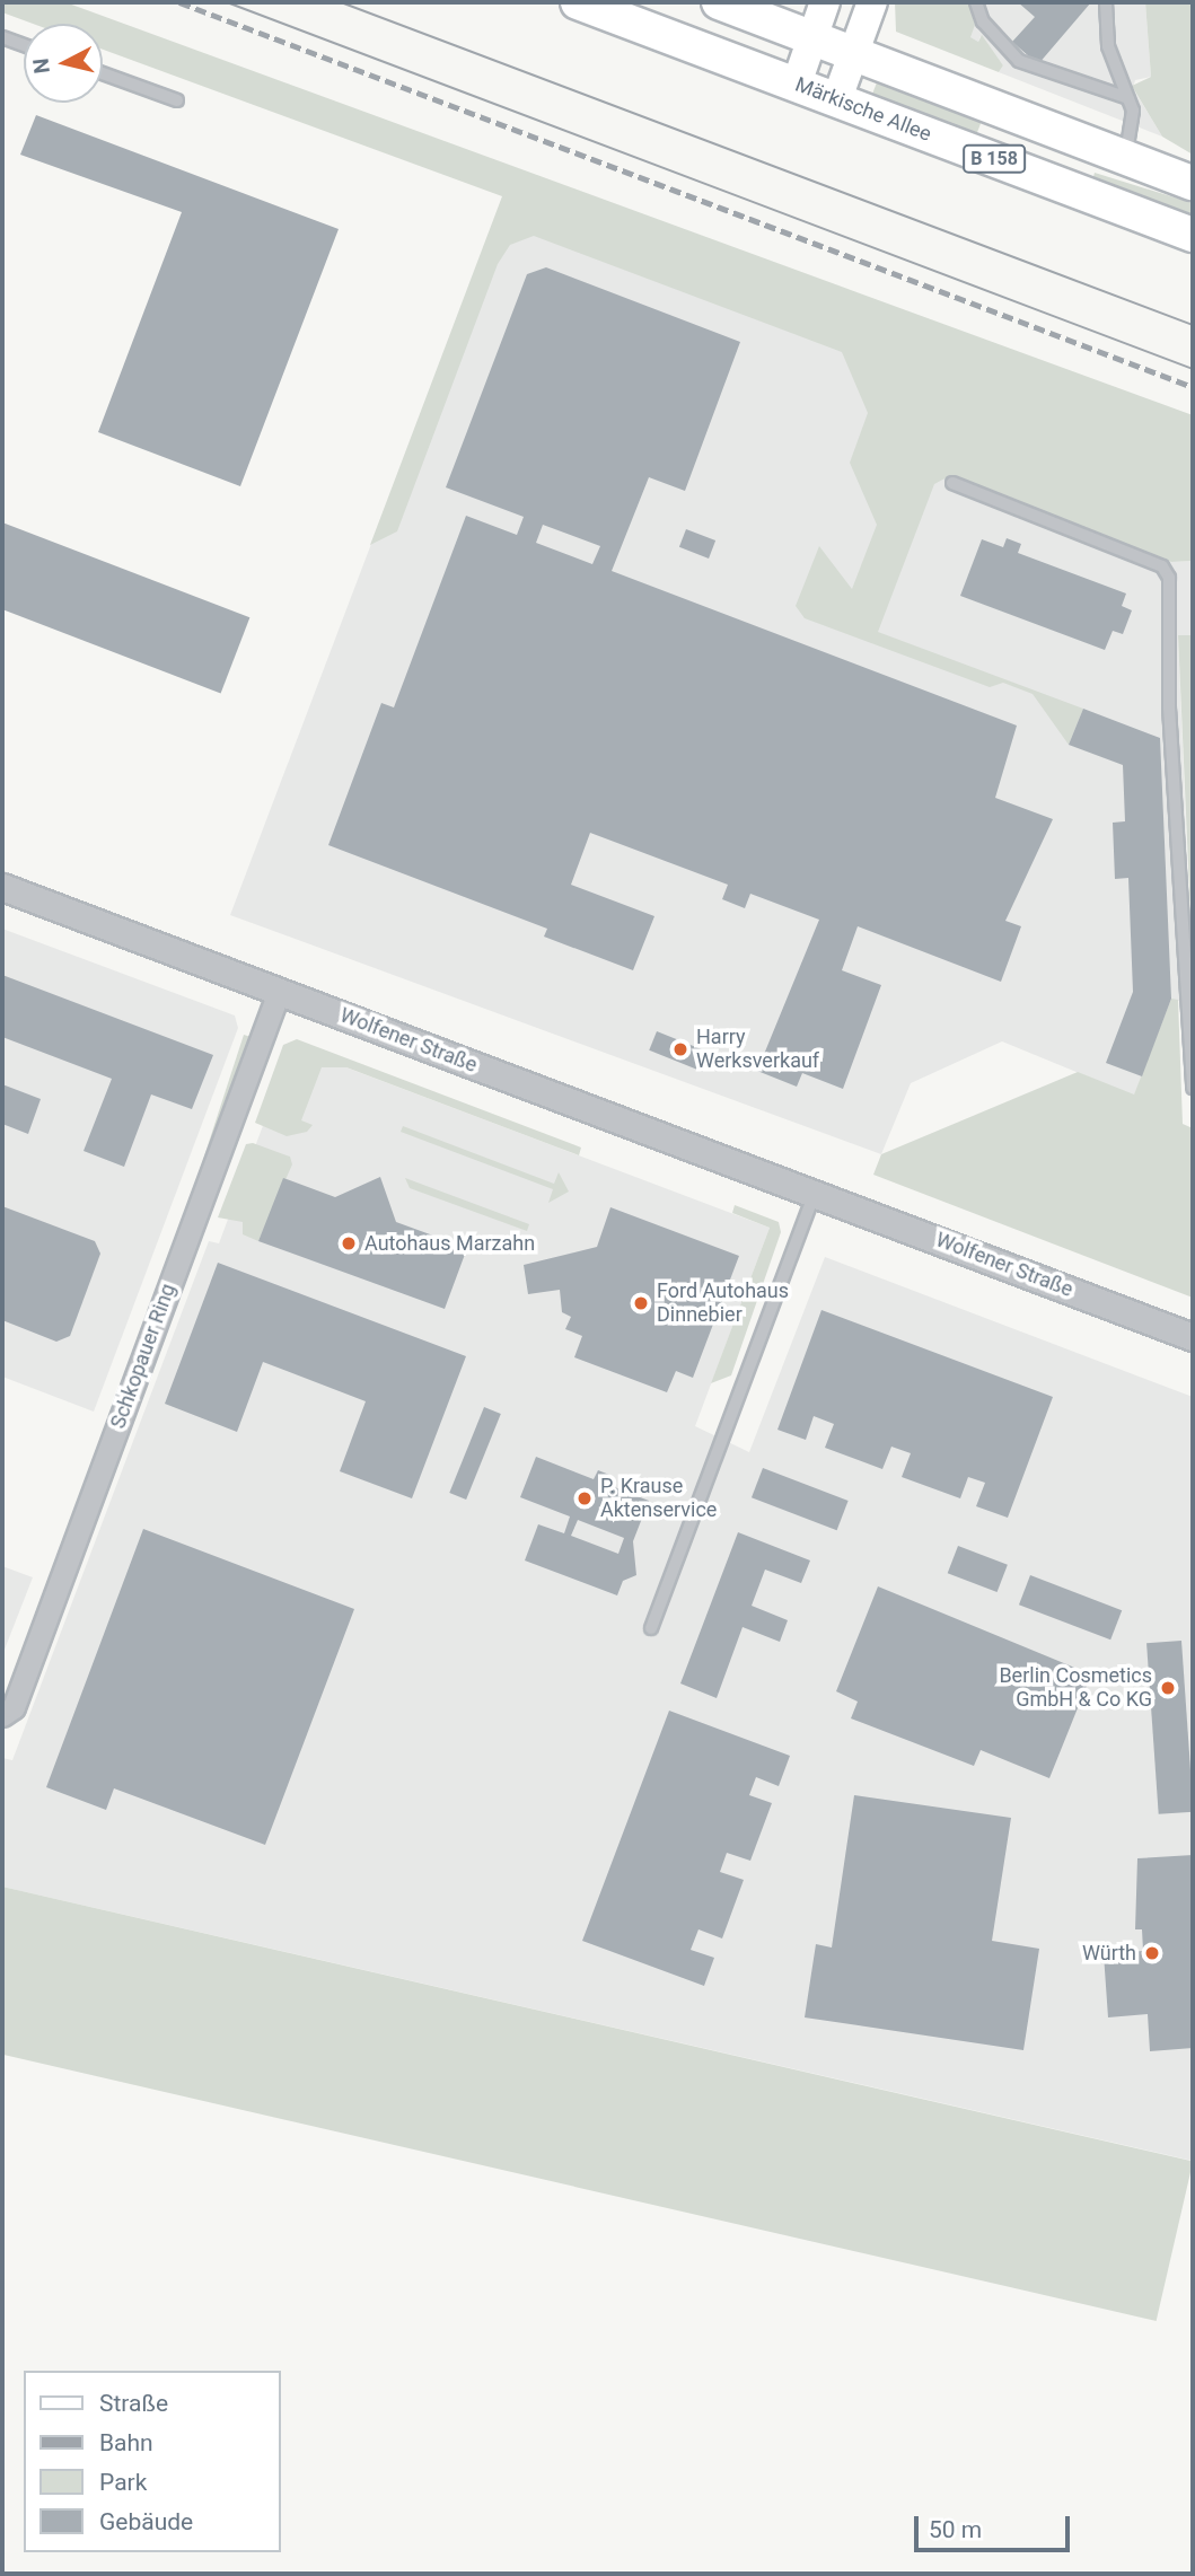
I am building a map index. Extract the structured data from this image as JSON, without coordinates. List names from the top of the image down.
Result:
{
  "streets": {
    "main road": ["Märkische Allee", "B 158"],
    "street": ["Wolfener Straße", "Schkopauer Ring"]
  },
  "crossings": [
    ["Märkische Allee", "B 158"],
    ["Wolfener Straße", "Schkopauer Ring"]
  ],
  "places": [
    "Harry Werksverkauf",
    "Autohaus Marzahn",
    "Ford Autohaus Dinnebier",
    "P. Krause Aktenservice",
    "Berlin Cosmetics GmbH & Co KG",
    "Würth"
  ],
  "legend": [
    "Straße",
    "Bahn",
    "Park",
    "Gebäude"
  ],
  "scale_bar": "50 m",
  "north": "left"
}
